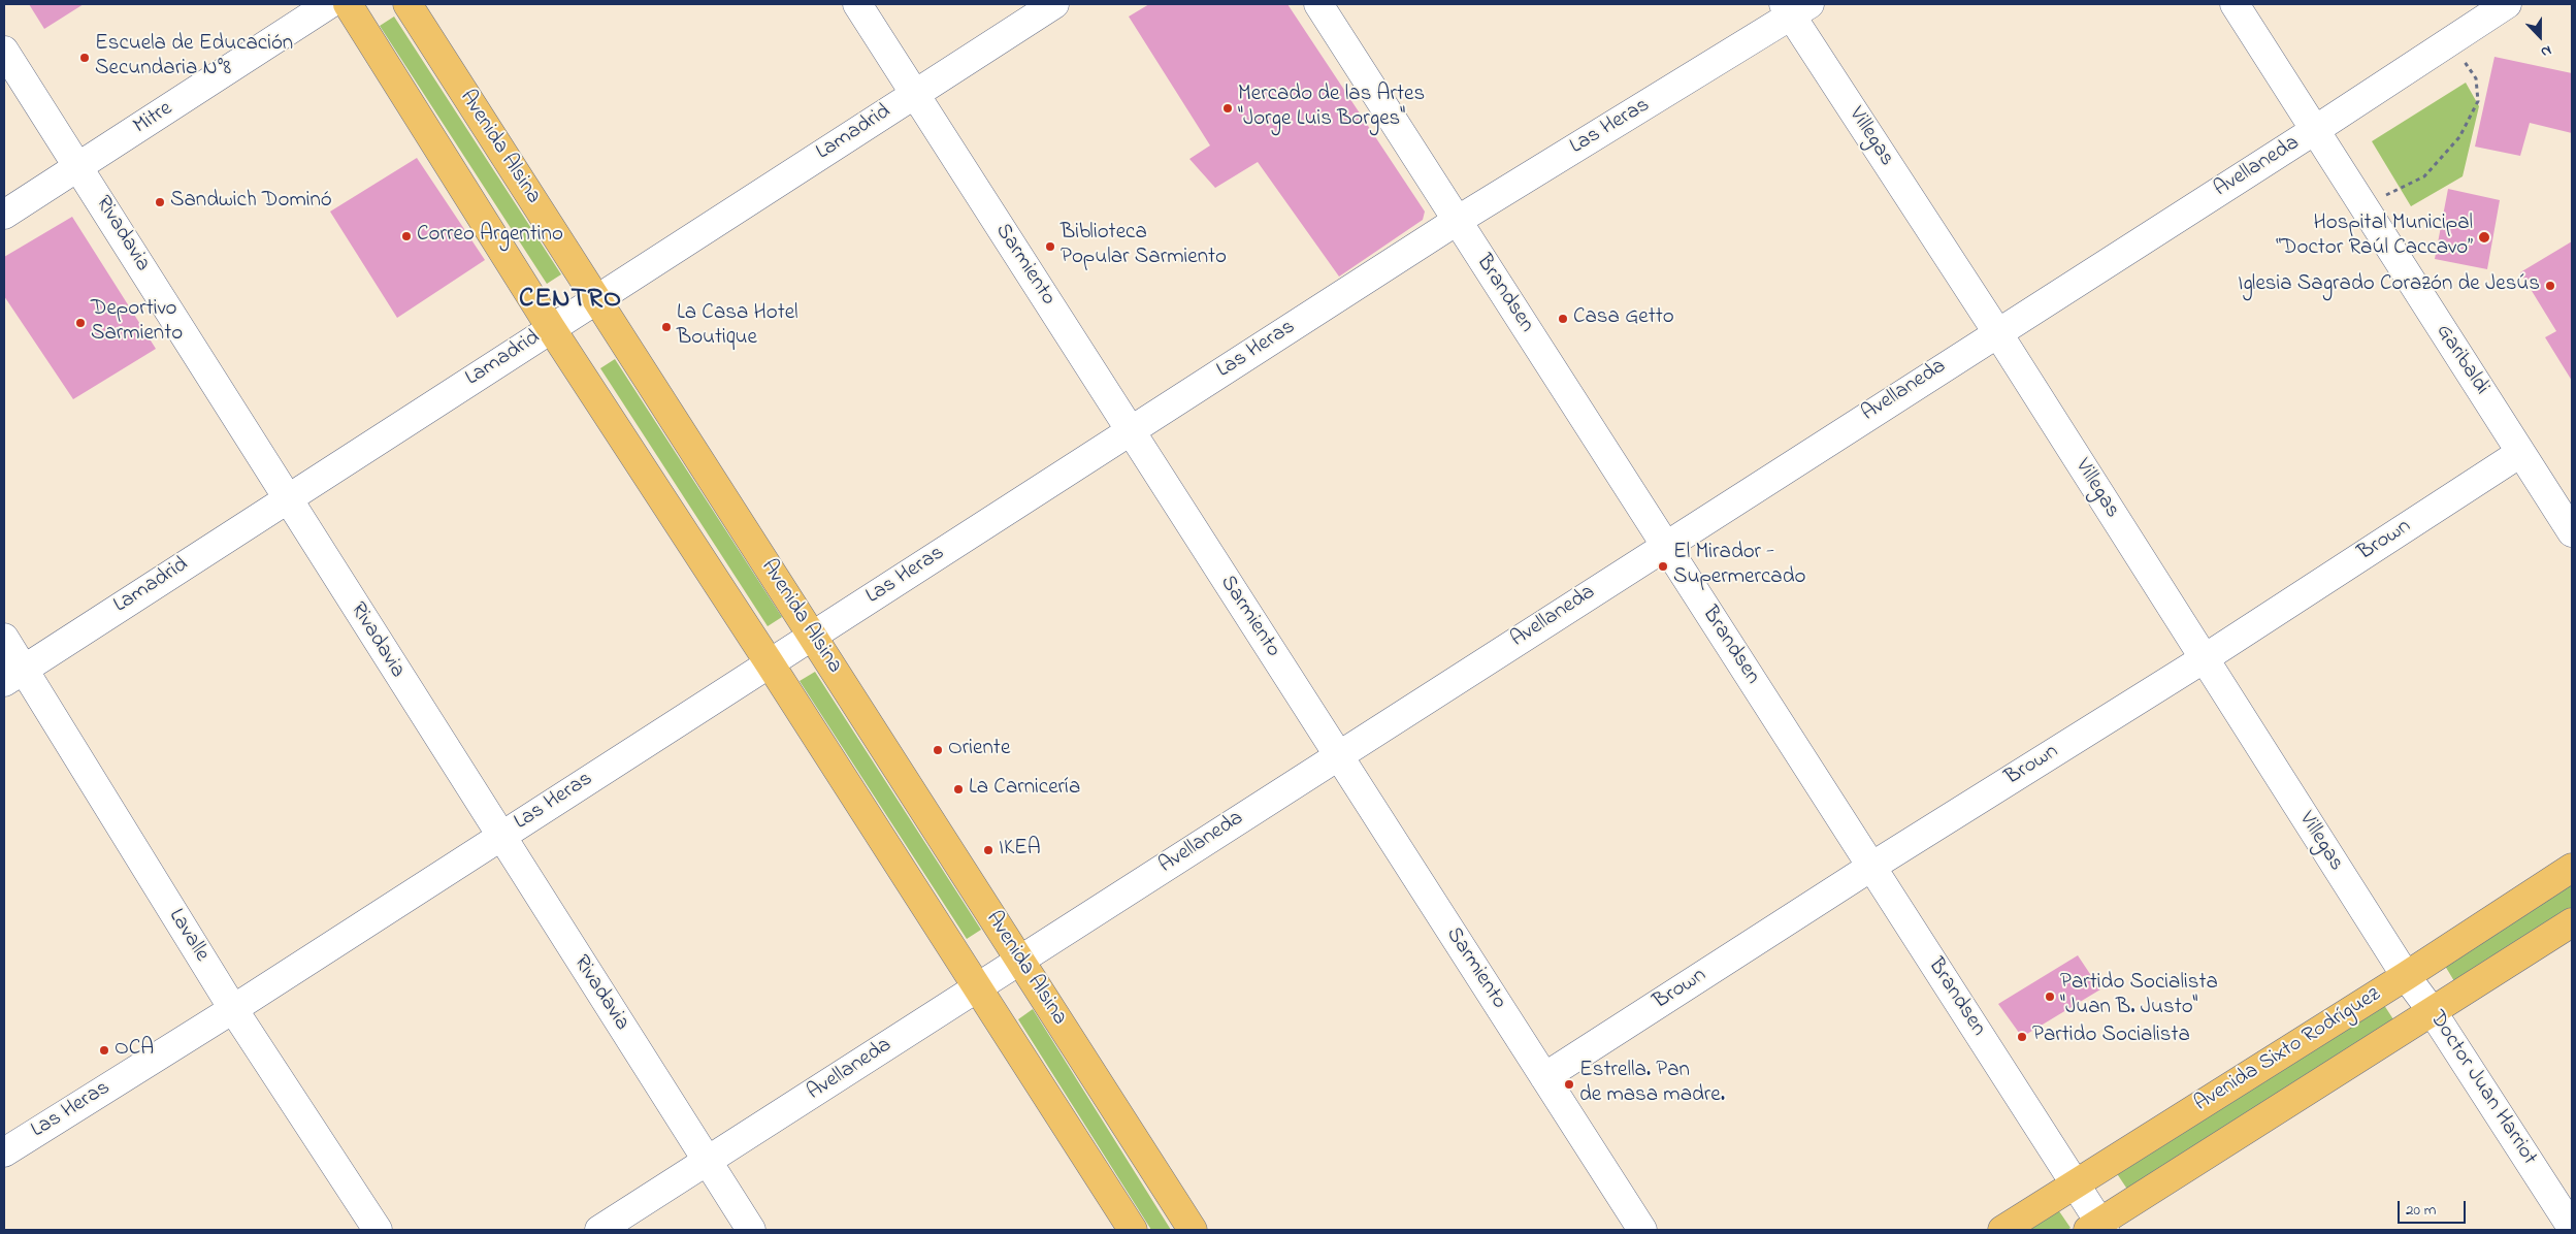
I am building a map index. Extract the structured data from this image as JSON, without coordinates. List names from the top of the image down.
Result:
{
  "streets": {
    "main road": ["Avenida Alsina", "Avenida Sixto Rodríguez"],
    "street": [
      "Mitre",
      "Las Heras",
      "Lamadrid",
      "Villegas",
      "Avellaneda",
      "Rivadavia",
      "Sarmiento",
      "Brandsen",
      "Garibaldi",
      "Brown",
      "Lavalle",
      "Doctor Juan Harriot"
    ]
  },
  "crossings": [
    ["Mitre", "Rivadavia"],
    ["Las Heras", "Villegas"],
    ["Las Heras", "Avenida Alsina"],
    ["Las Heras", "Rivadavia"],
    ["Las Heras", "Sarmiento"],
    ["Las Heras", "Brandsen"],
    ["Las Heras", "Lavalle"],
    ["Lamadrid", "Avenida Alsina"],
    ["Lamadrid", "Rivadavia"],
    ["Lamadrid", "Sarmiento"],
    ["Lamadrid", "Lavalle"],
    ["Villegas", "Avellaneda"],
    ["Villegas", "Brown"],
    ["Villegas", "Avenida Sixto Rodríguez"],
    ["Villegas", "Doctor Juan Harriot"],
    ["Avenida Alsina", "Avellaneda"],
    ["Avellaneda", "Rivadavia"],
    ["Avellaneda", "Sarmiento"],
    ["Avellaneda", "Brandsen"],
    ["Avellaneda", "Garibaldi"],
    ["Sarmiento", "Brown"],
    ["Brandsen", "Brown"],
    ["Brandsen", "Avenida Sixto Rodríguez"],
    ["Garibaldi", "Brown"],
    ["Avenida Sixto Rodríguez", "Doctor Juan Harriot"]
  ],
  "districts": ["CENTRO"],
  "places": [
    "Escuela de Educación Secundaria N°8",
    "Mercado de las Artes \"Jorge Luis Borges\"",
    "Sandwich Dominó",
    "Correo Argentino",
    "Hospital Municipal “Doctor Raúl Caccavo”",
    "Biblioteca Popular Sarmiento",
    "Iglesia Sagrado Corazón de Jesús",
    "Casa Getto",
    "Deportivo Sarmiento",
    "La Casa Hotel Boutique",
    "El Mirador - Supermercado",
    "Oriente",
    "La Carnicería",
    "IKEA",
    "Partido Socialista \"Juan B. Justo\"",
    "Partido Socialista",
    "OCA",
    "Estrella. Pan de masa madre."
  ],
  "scale_bar": "20 m",
  "north": "bottom"
}
